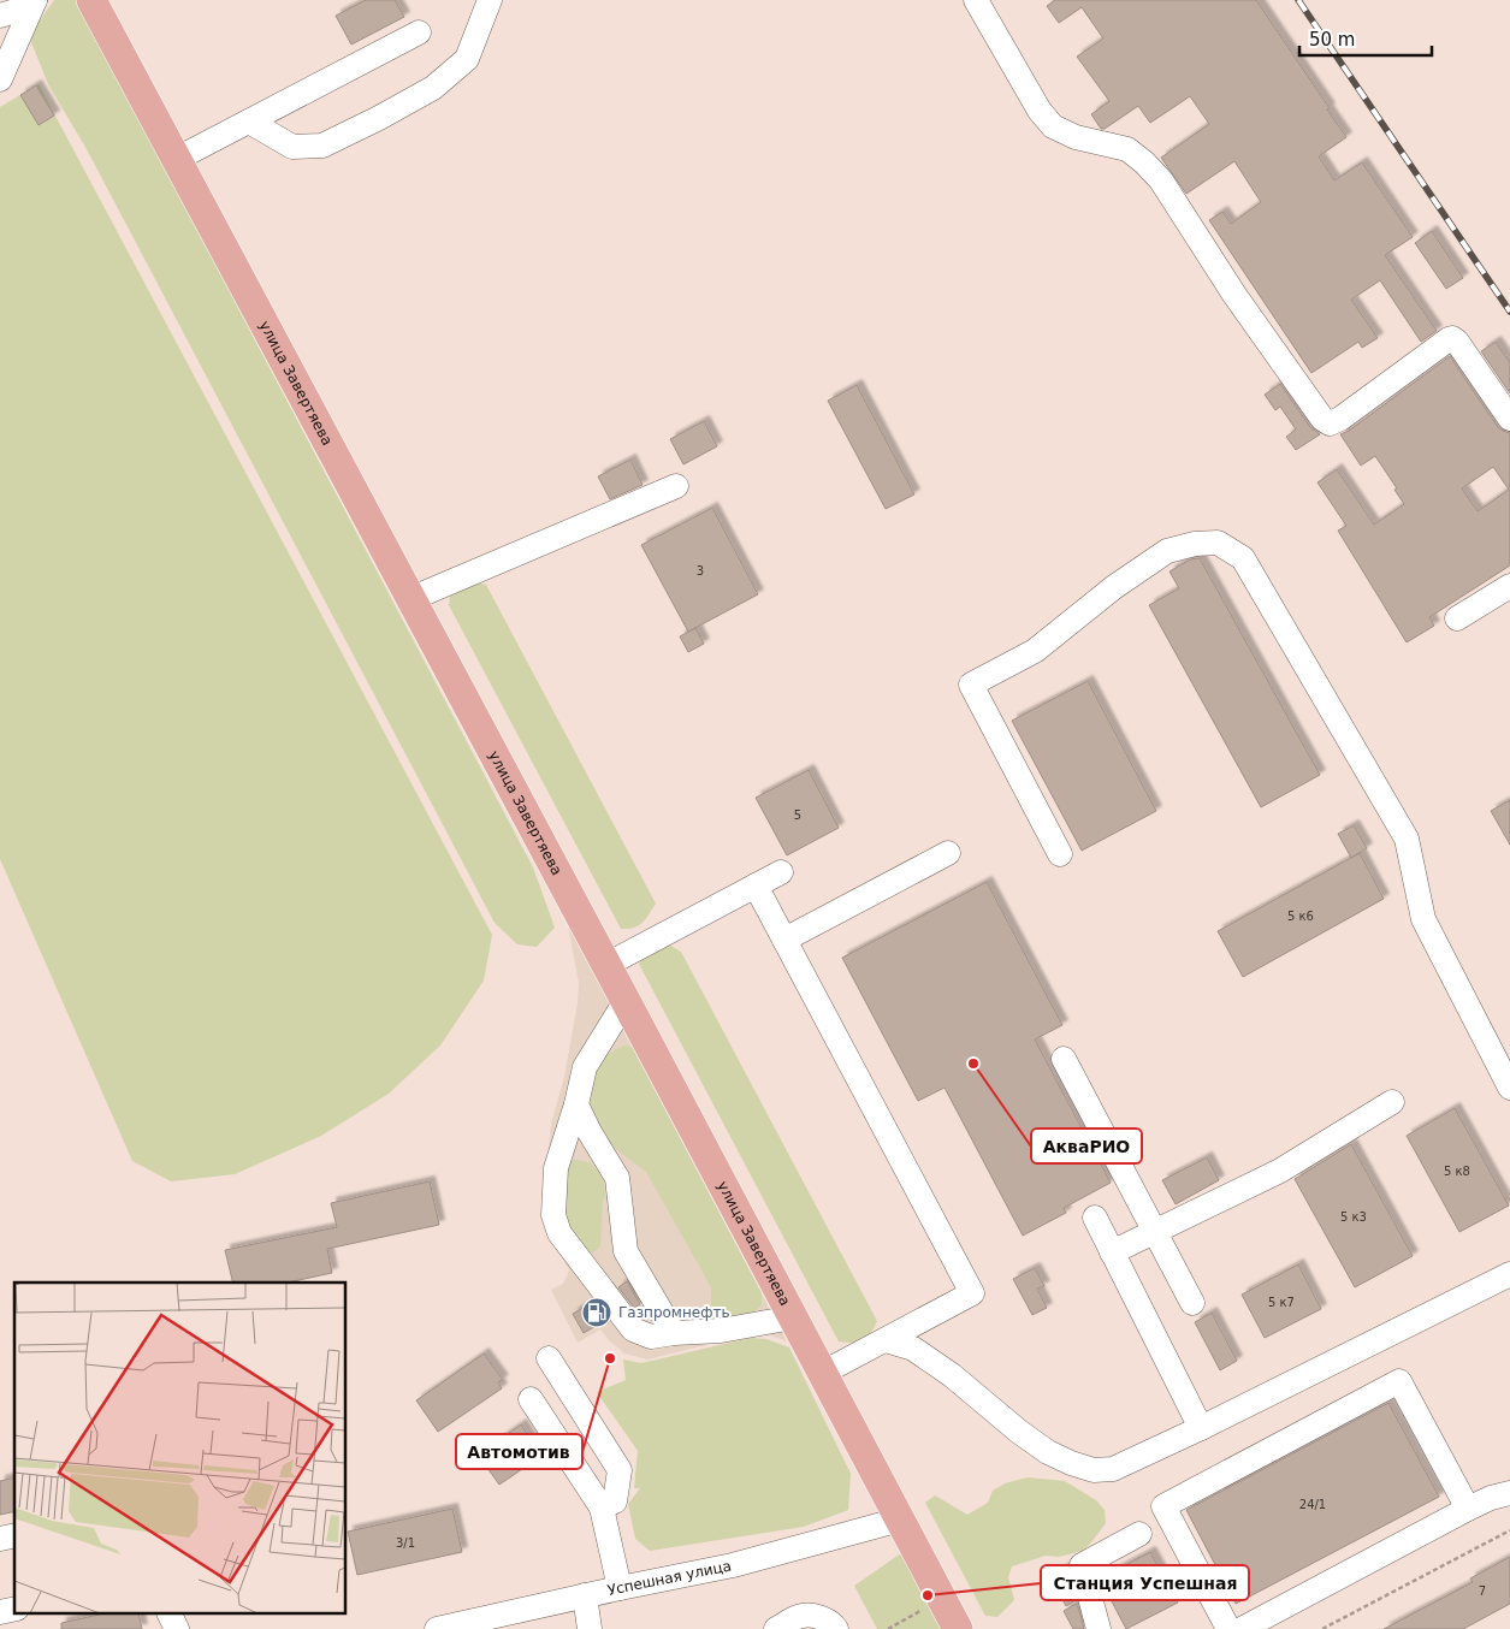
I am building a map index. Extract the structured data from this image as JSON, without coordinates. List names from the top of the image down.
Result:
{
  "streets": {
    "main road": ["улица Завертяева"],
    "street": ["Успешная улица"]
  },
  "crossings": [
    ["улица Завертяева", "Успешная улица"]
  ],
  "places": {
    "other": ["АкваРИО", "Автомотив", "Станция Успешная"],
    "fuel station": ["Газпромнефть"]
  },
  "house_numbers": [
    "3",
    "5",
    "5 к6",
    "5 к8",
    "5 к3",
    "5 к7",
    "24/1",
    "3/1",
    "7"
  ],
  "scale_bar": "50 m"
}
